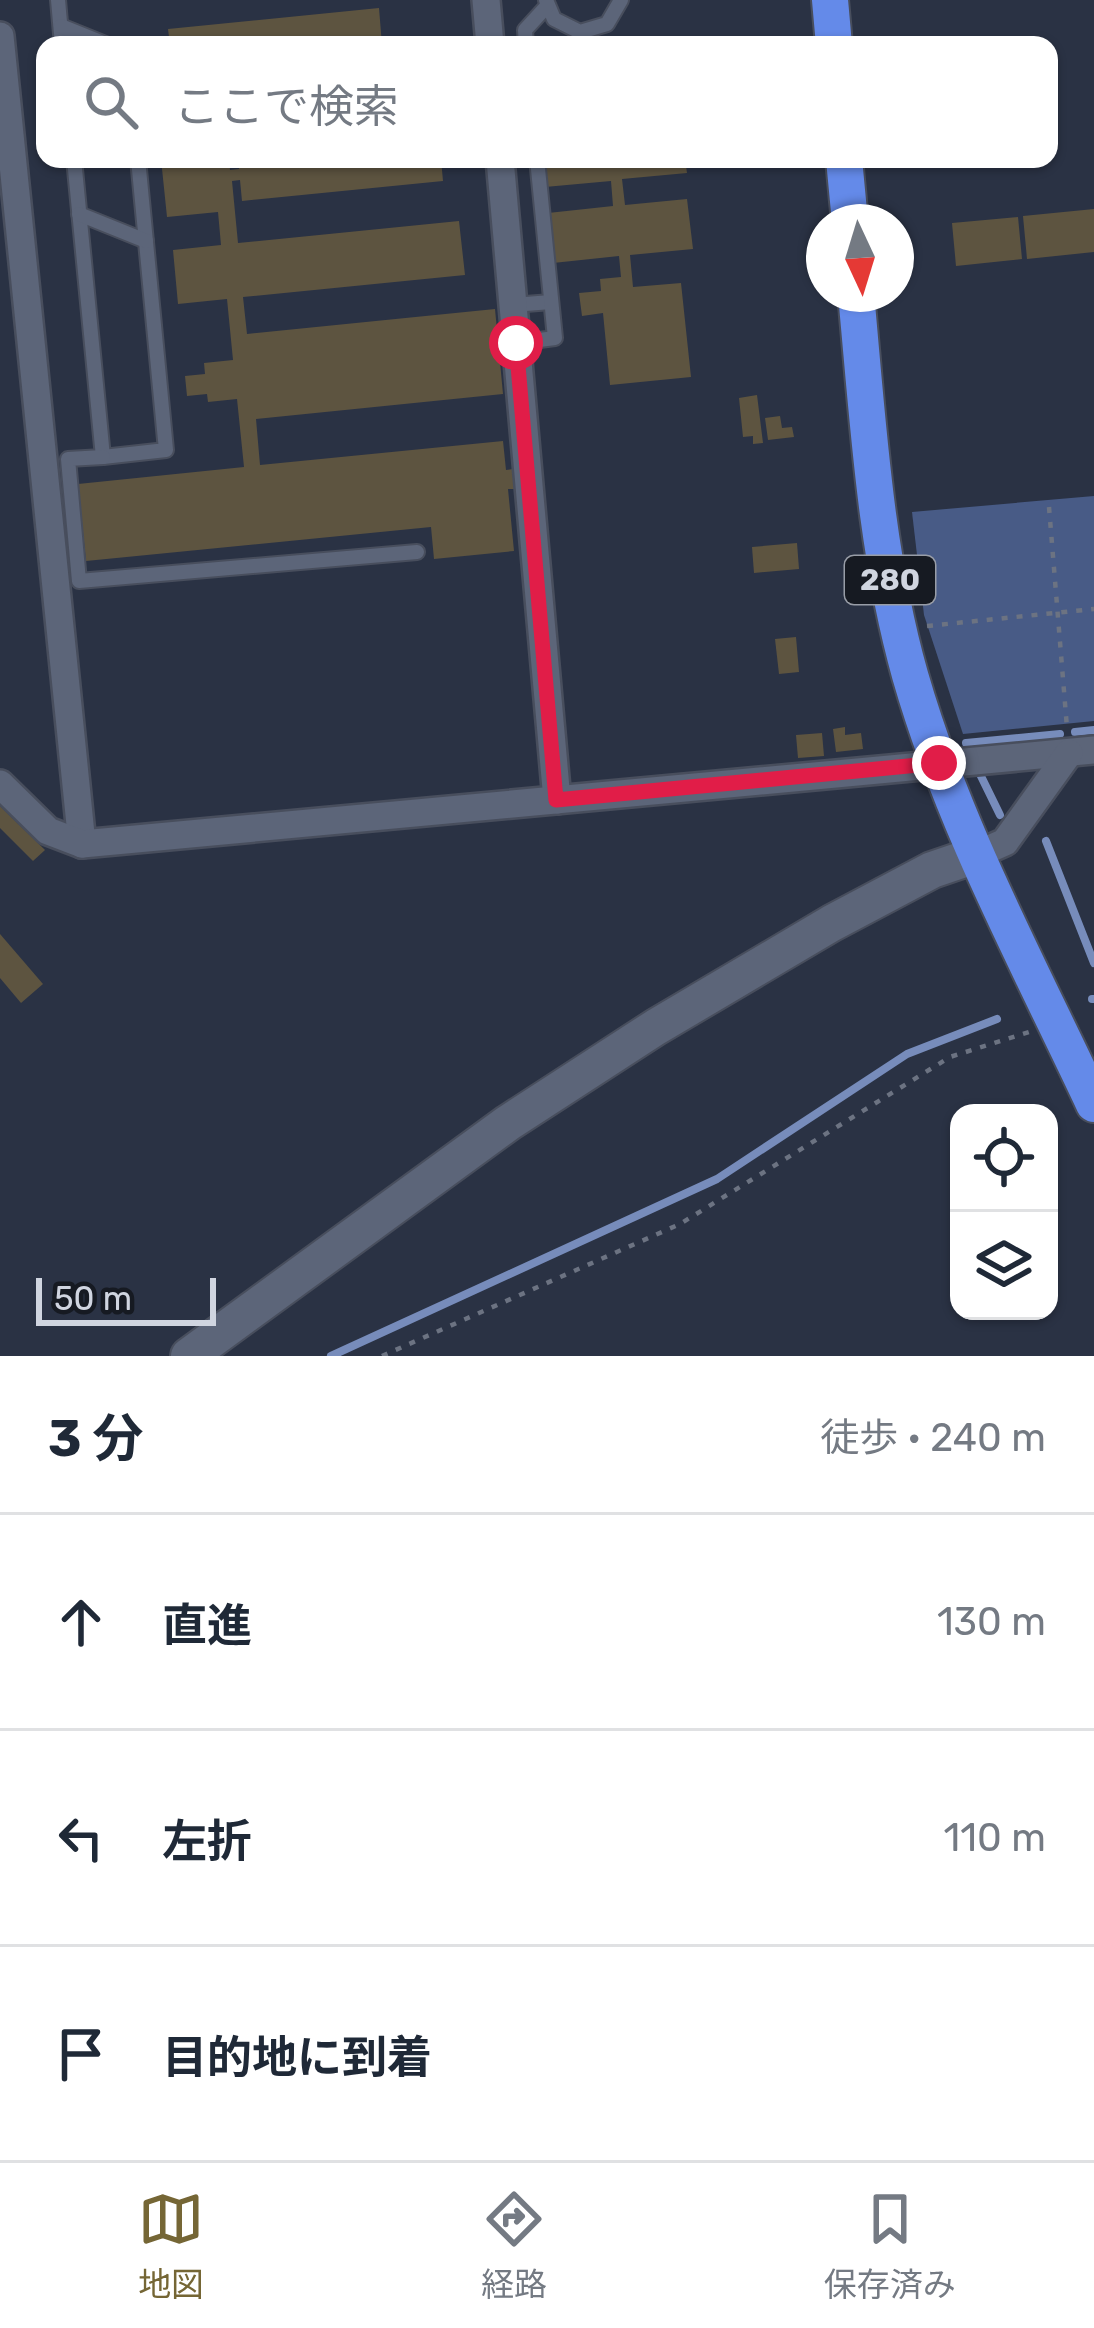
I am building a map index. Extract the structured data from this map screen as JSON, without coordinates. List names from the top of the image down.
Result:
{
  "streets": {
    "highway": ["280"]
  },
  "scale_bar": "50 m",
  "north": "bottom",
  "page": {
    "search": "ここで検索",
    "scale": "50 m",
    "heading": ["3 分", "徒歩 · 240 m"],
    "list": [
      ["直進", "130 m"],
      ["左折", "110 m"],
      "目的地に到着"
    ],
    "nav": ["地図", "経路", "保存済み"]
  }
}
